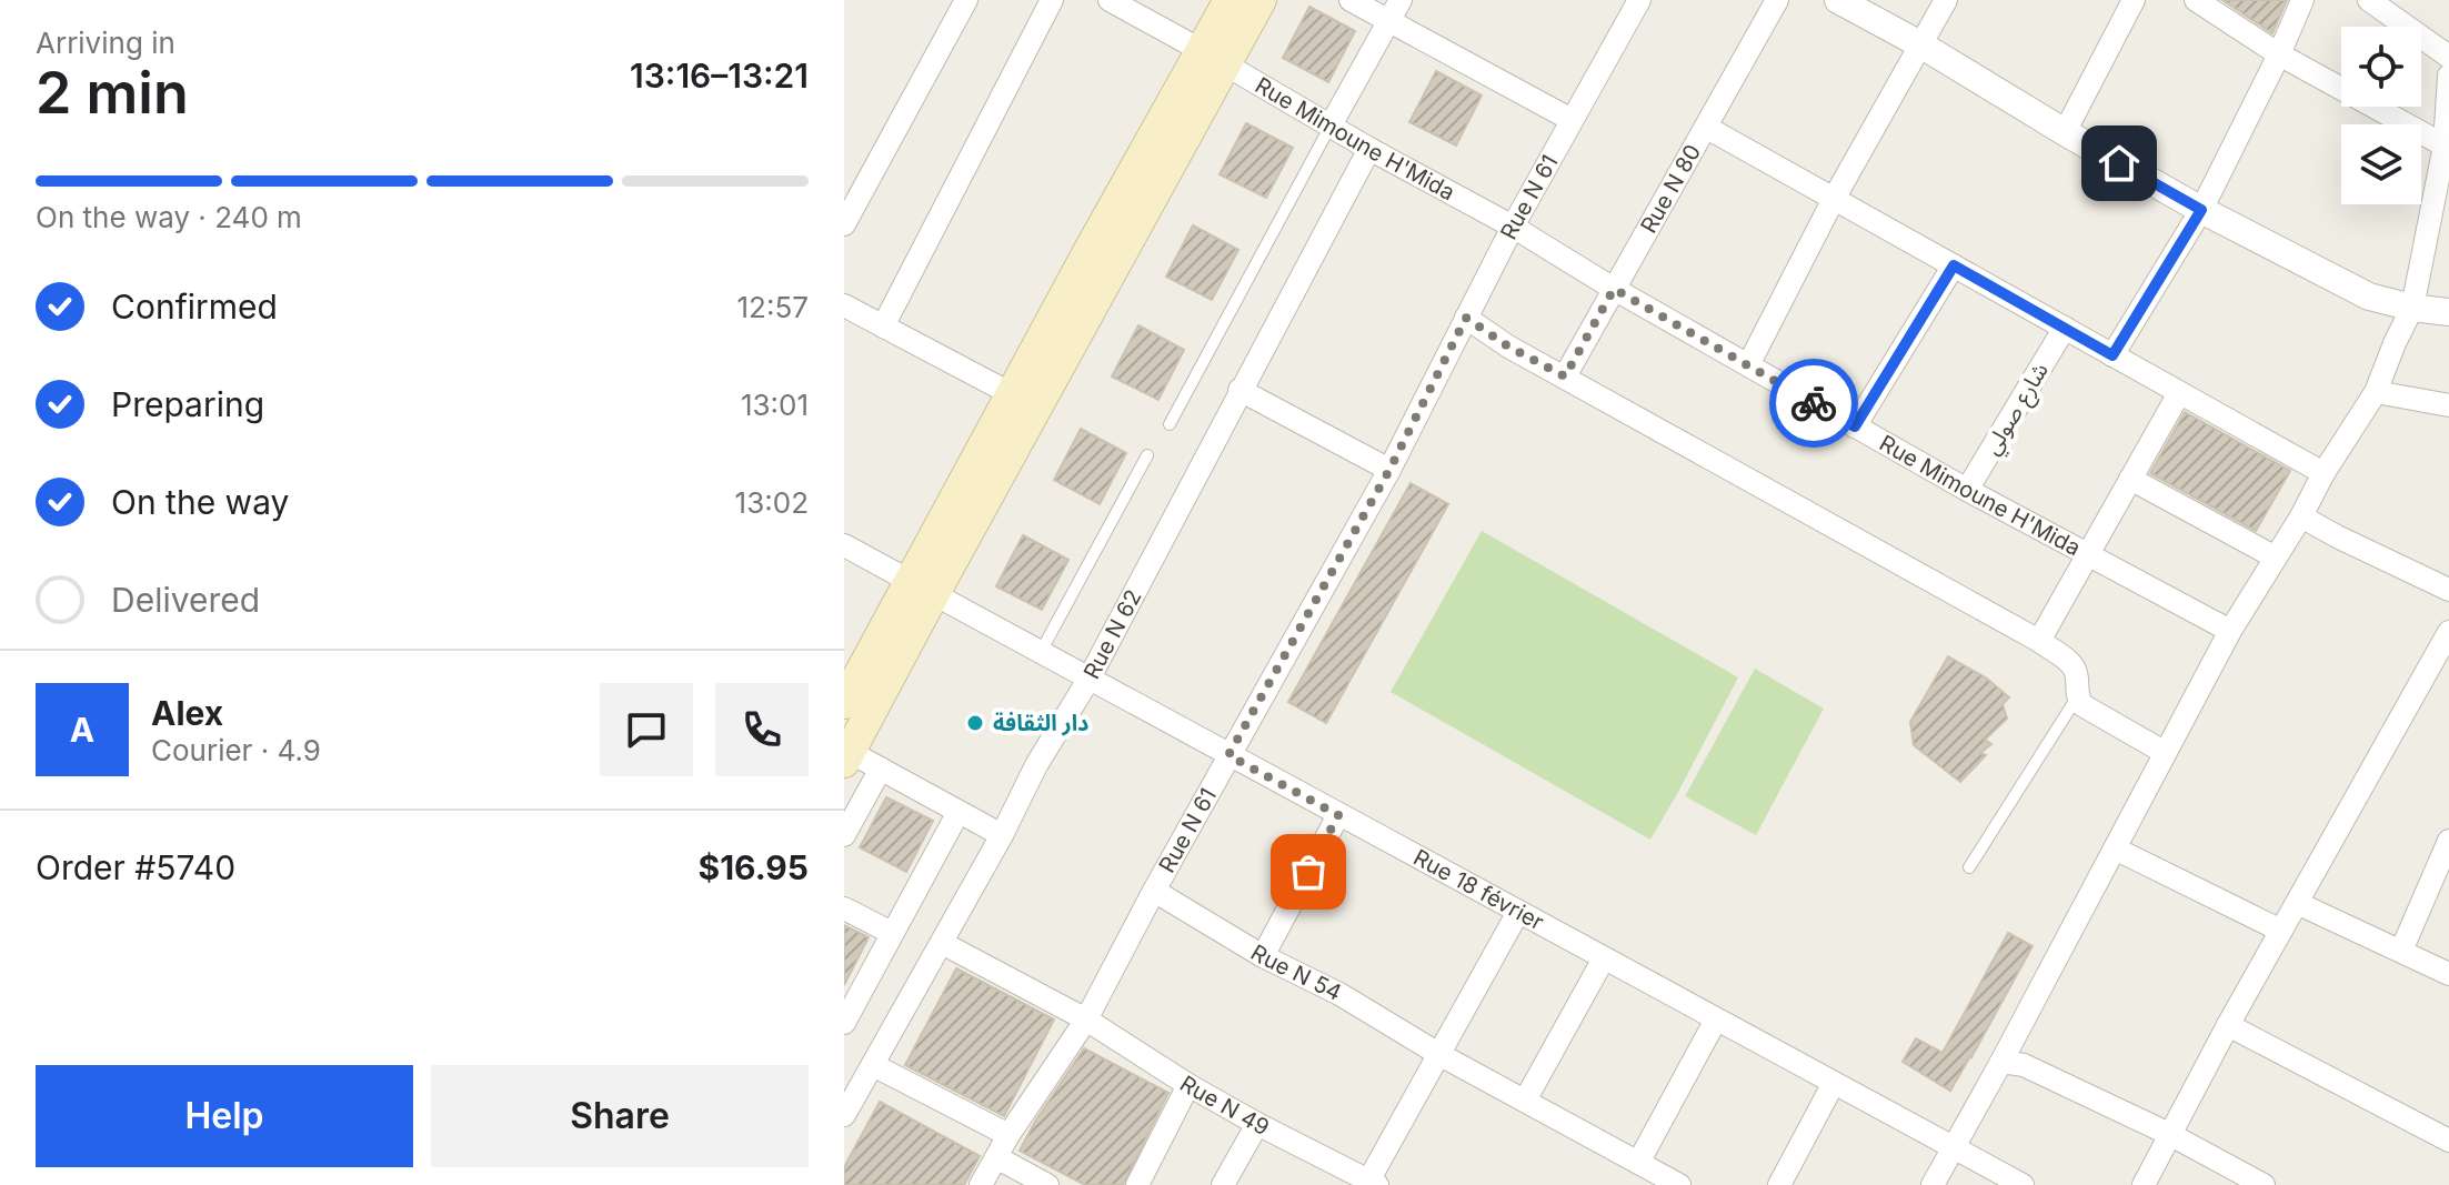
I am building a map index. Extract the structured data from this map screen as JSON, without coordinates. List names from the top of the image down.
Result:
{
  "streets": {
    "street": [
      "Rue Mimoune H'Mida",
      "Rue N 80",
      "Rue N 61",
      "شارع صولي",
      "Rue N 62",
      "Rue 18 février",
      "Rue N 54",
      "Rue N 49"
    ]
  },
  "crossings": [
    ["Rue Mimoune H'Mida", "Rue N 80"],
    ["Rue Mimoune H'Mida", "Rue N 61"],
    ["Rue Mimoune H'Mida", "شارع صولي"],
    ["Rue Mimoune H'Mida", "Rue N 62"],
    ["Rue N 61", "Rue 18 février"],
    ["Rue N 61", "Rue N 54"],
    ["Rue N 61", "Rue N 49"],
    ["Rue N 62", "Rue 18 février"],
    ["Rue N 62", "Rue N 49"]
  ],
  "places": ["دار الثقافة"],
  "page": {
    "heading": ["2 min", "Arriving in", "13:16–13:21"],
    "panel": [
      "Alex",
      "Courier · 4.9",
      "Order #5740",
      "$16.95"
    ],
    "bar": "On the way · 240 m",
    "list": [
      ["Confirmed", "12:57"],
      ["Preparing", "13:01"],
      ["On the way", "13:02"],
      "Delivered"
    ],
    "round": "A",
    "buttons": ["Help", "Share"]
  }
}
